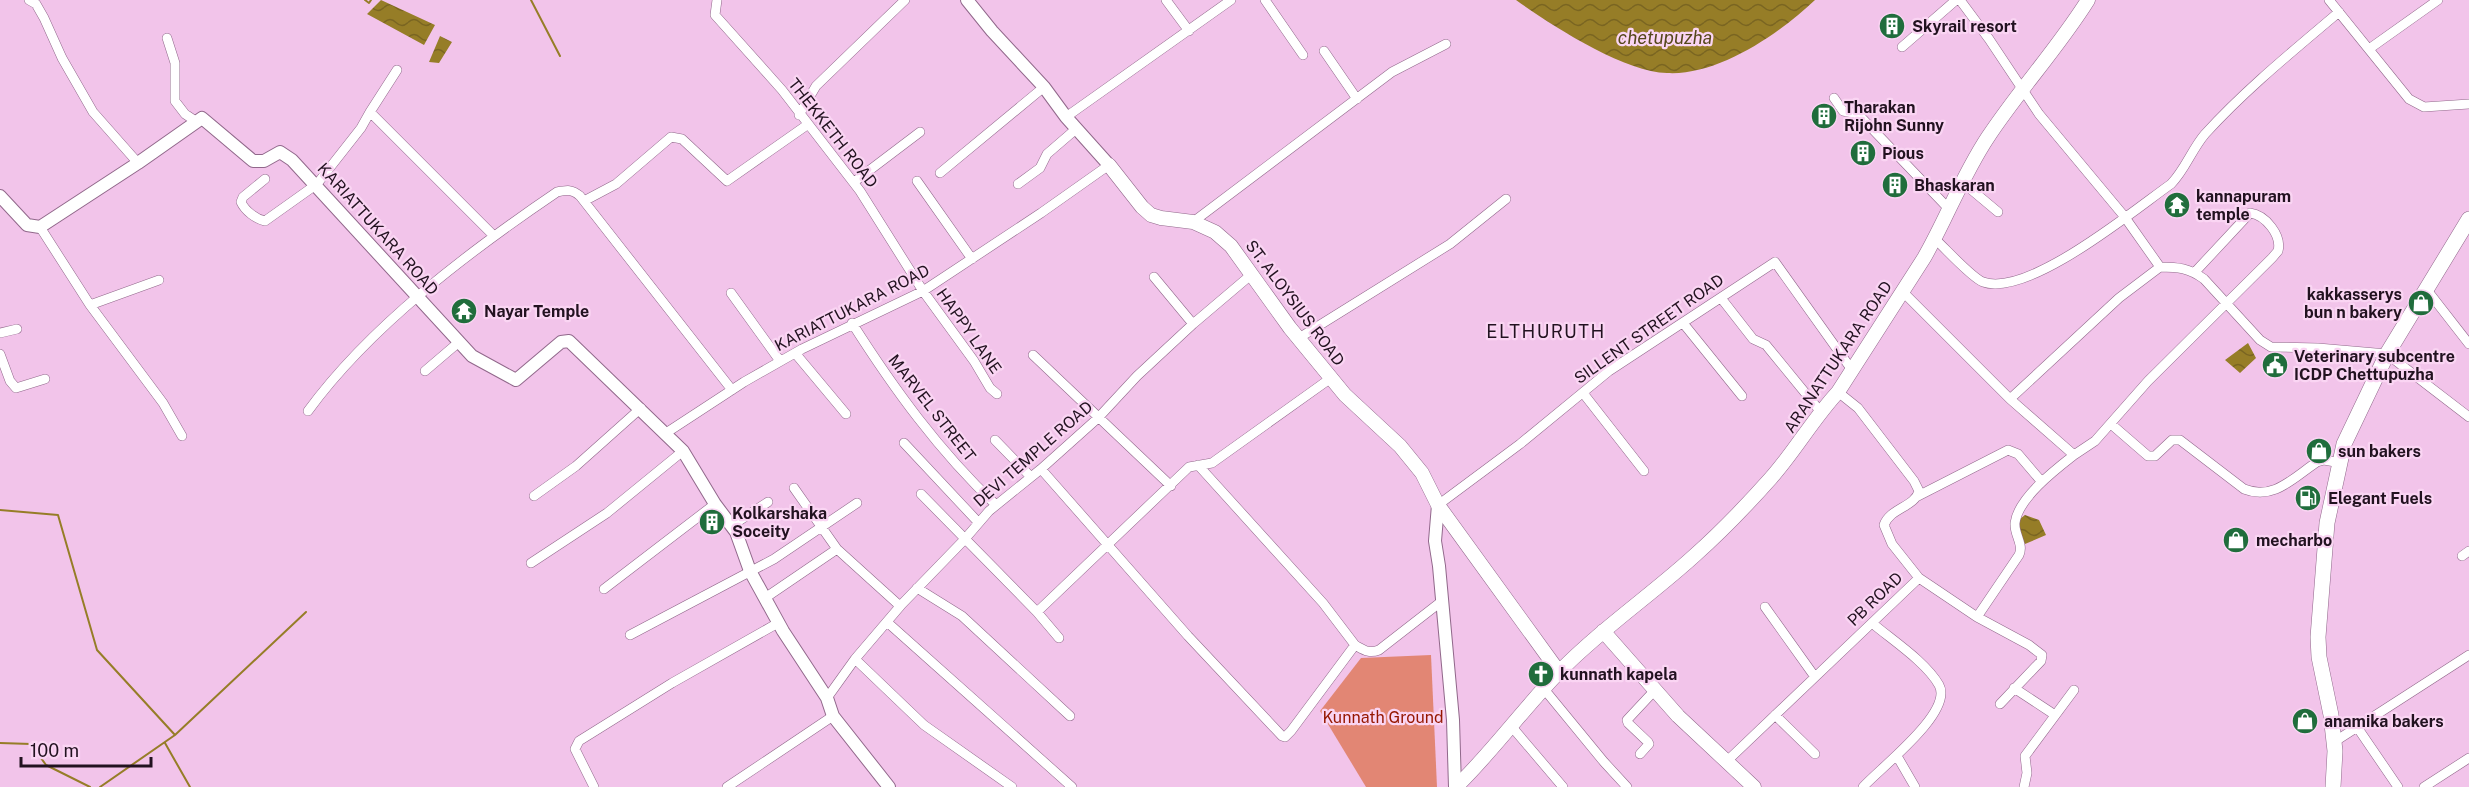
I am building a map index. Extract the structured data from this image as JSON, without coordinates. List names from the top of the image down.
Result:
{
  "streets": {
    "main road": ["ST. ALOYSIUS ROAD", "ARANATTUKARA ROAD"],
    "street": [
      "THEKKETH ROAD",
      "KARIATTUKARA ROAD",
      "SILLENT STREET ROAD",
      "HAPPY LANE",
      "MARVEL STREET",
      "DEVI TEMPLE ROAD",
      "PB ROAD"
    ]
  },
  "crossings": [
    ["THEKKETH ROAD", "KARIATTUKARA ROAD"],
    ["THEKKETH ROAD", "HAPPY LANE"],
    ["KARIATTUKARA ROAD", "ST. ALOYSIUS ROAD"],
    ["KARIATTUKARA ROAD", "HAPPY LANE"],
    ["KARIATTUKARA ROAD", "MARVEL STREET"],
    ["KARIATTUKARA ROAD", "DEVI TEMPLE ROAD"],
    ["ST. ALOYSIUS ROAD", "SILLENT STREET ROAD"],
    ["ST. ALOYSIUS ROAD", "ARANATTUKARA ROAD"],
    ["ST. ALOYSIUS ROAD", "DEVI TEMPLE ROAD"],
    ["SILLENT STREET ROAD", "ARANATTUKARA ROAD"],
    ["MARVEL STREET", "DEVI TEMPLE ROAD"]
  ],
  "districts": ["ELTHURUTH"],
  "water": ["chetupuzha"],
  "parks": ["Kunnath Ground"],
  "places": {
    "building": [
      "Skyrail resort",
      "Tharakan Rijohn Sunny",
      "Pious",
      "Bhaskaran",
      "Kolkarshaka Soceity"
    ],
    "temple": ["kannapuram temple", "Nayar Temple"],
    "shop": [
      "kakkasserys bun n bakery",
      "sun bakers",
      "mecharbo",
      "anamika bakers"
    ],
    "public building": ["Veterinary subcentre ICDP Chettupuzha"],
    "fuel station": ["Elegant Fuels"],
    "church": ["kunnath kapela"]
  },
  "scale_bar": "100 m"
}
